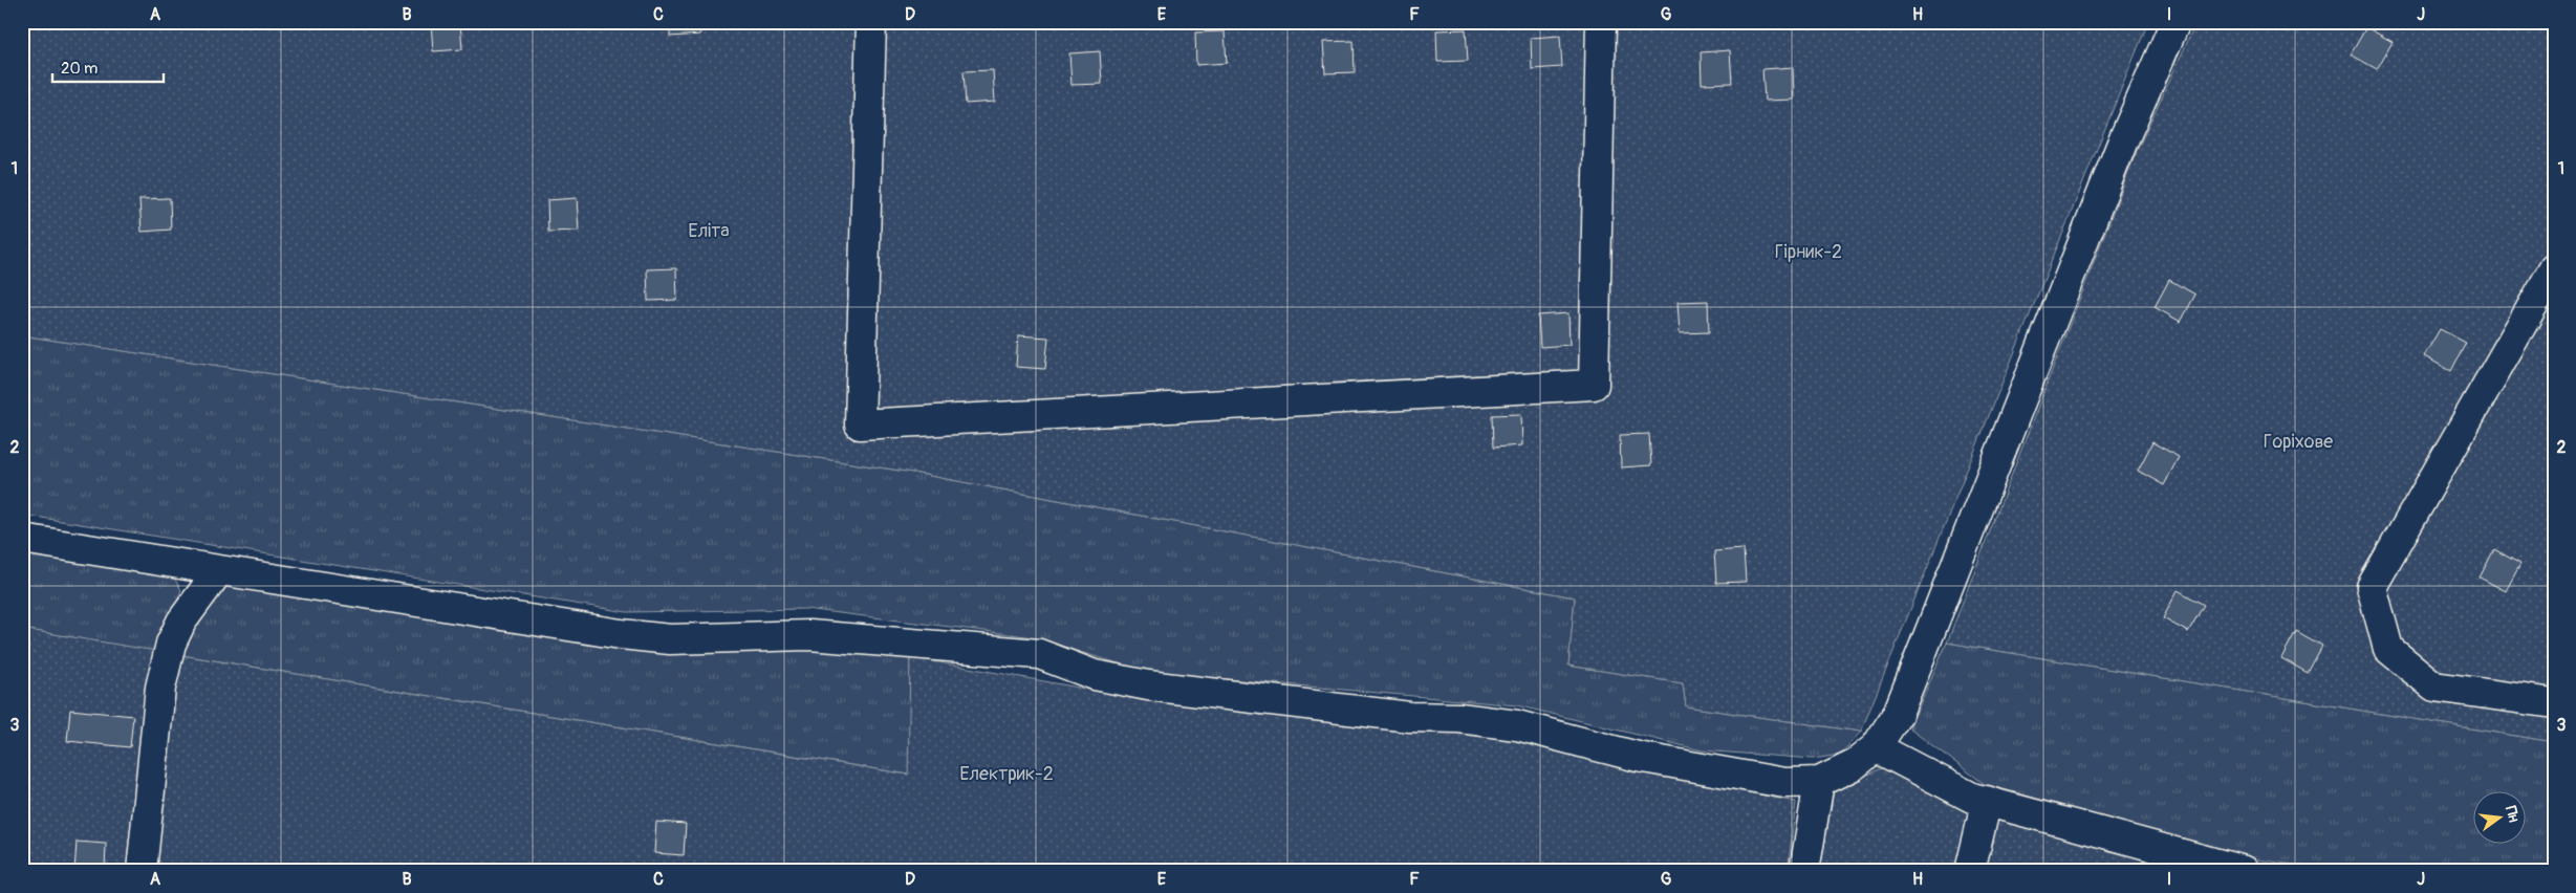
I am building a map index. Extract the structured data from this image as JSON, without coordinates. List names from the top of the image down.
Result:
{
  "parks": [
    "Еліта",
    "Гірник-2",
    "Горіхове",
    "Електрик-2"
  ],
  "scale_bar": "20 m",
  "north": "right",
  "grid": {
    "columns": [
      "A",
      "B",
      "C",
      "D",
      "E",
      "F",
      "G",
      "H",
      "I",
      "J"
    ],
    "rows": ["1", "2", "3"]
  }
}
